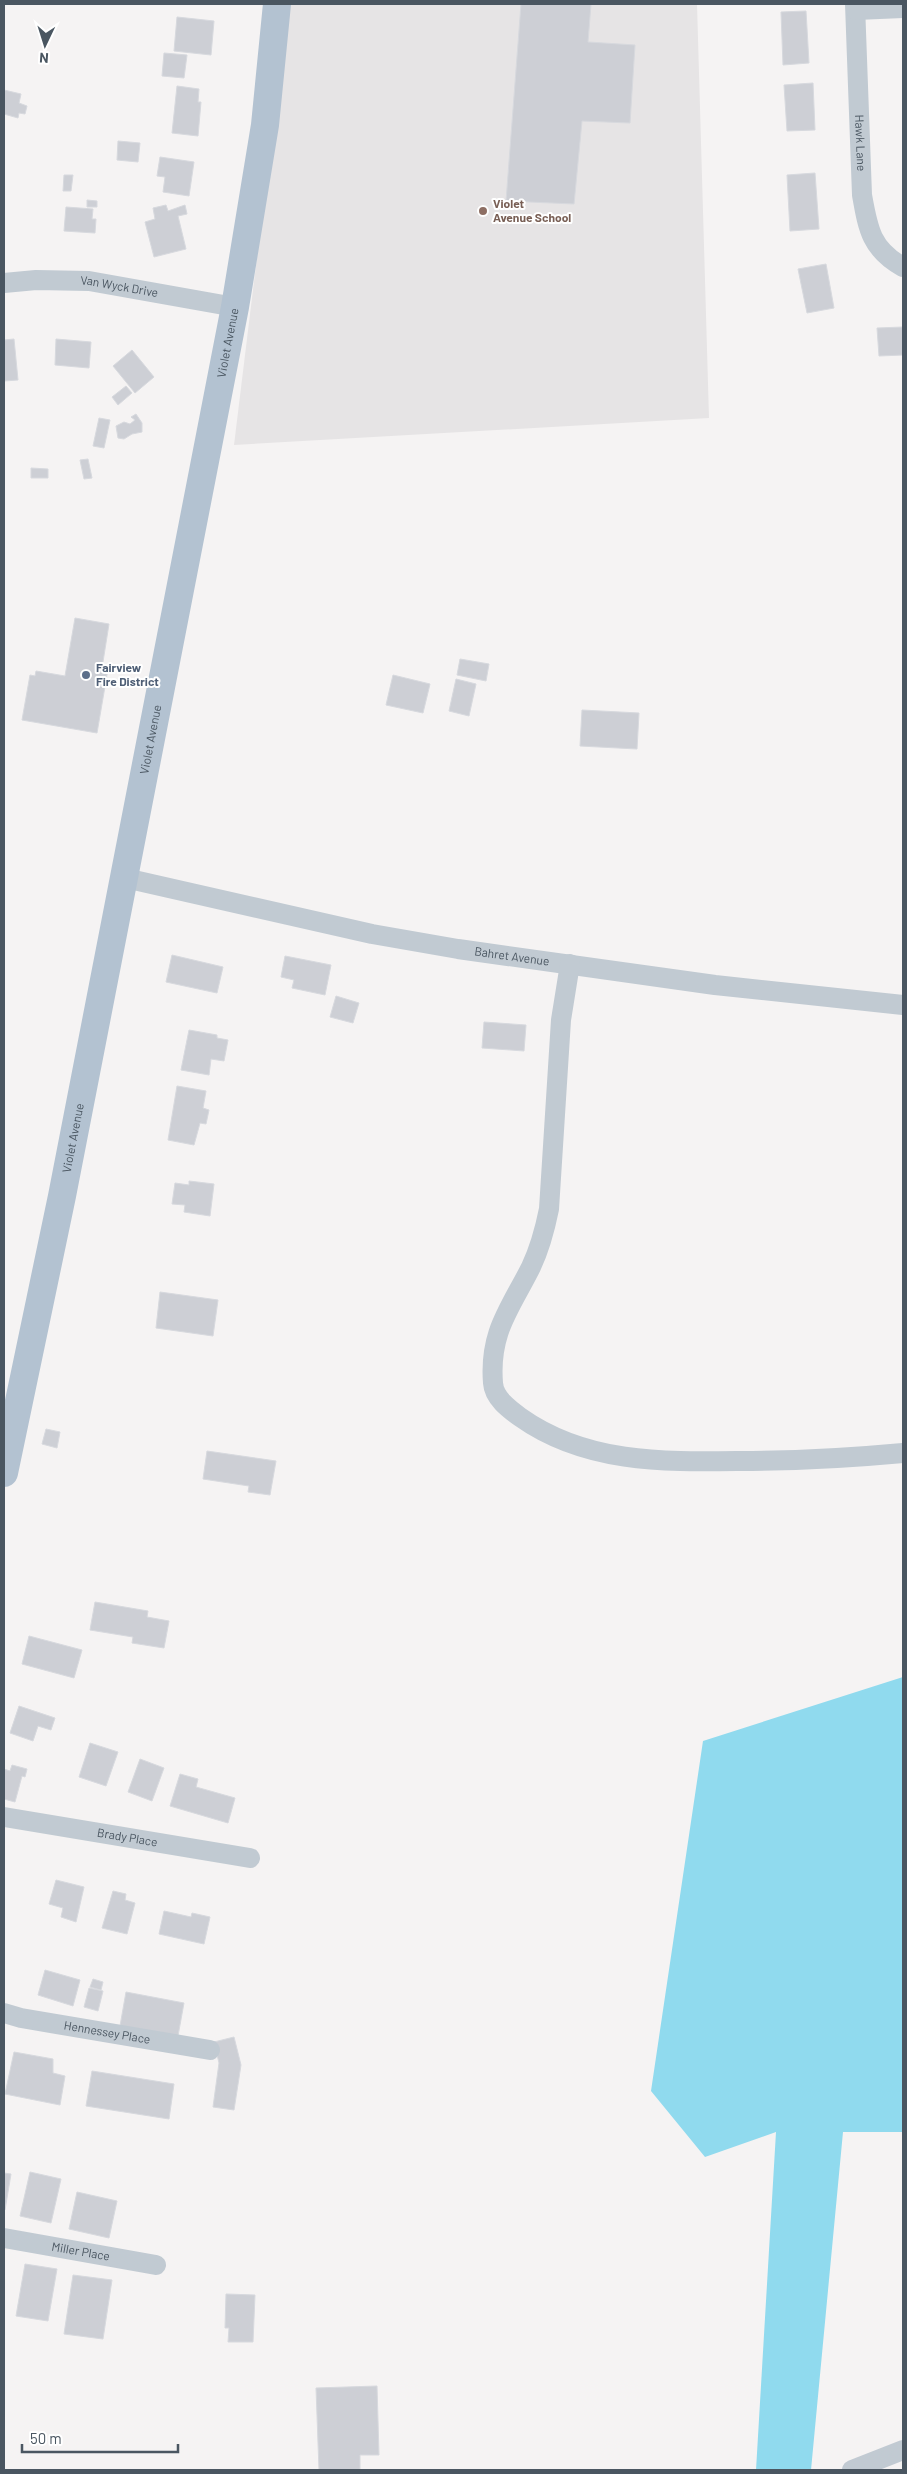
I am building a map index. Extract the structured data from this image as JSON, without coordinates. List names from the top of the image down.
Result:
{
  "streets": {
    "main road": ["Violet Avenue"],
    "street": [
      "Hawk Lane",
      "Van Wyck Drive",
      "Bahret Avenue",
      "Brady Place",
      "Hennessey Place",
      "Miller Place"
    ]
  },
  "crossings": [
    ["Van Wyck Drive", "Violet Avenue"],
    ["Violet Avenue", "Bahret Avenue"]
  ],
  "places": ["Violet Avenue School", "Fairview Fire District"],
  "scale_bar": "50 m",
  "north": "bottom"
}
